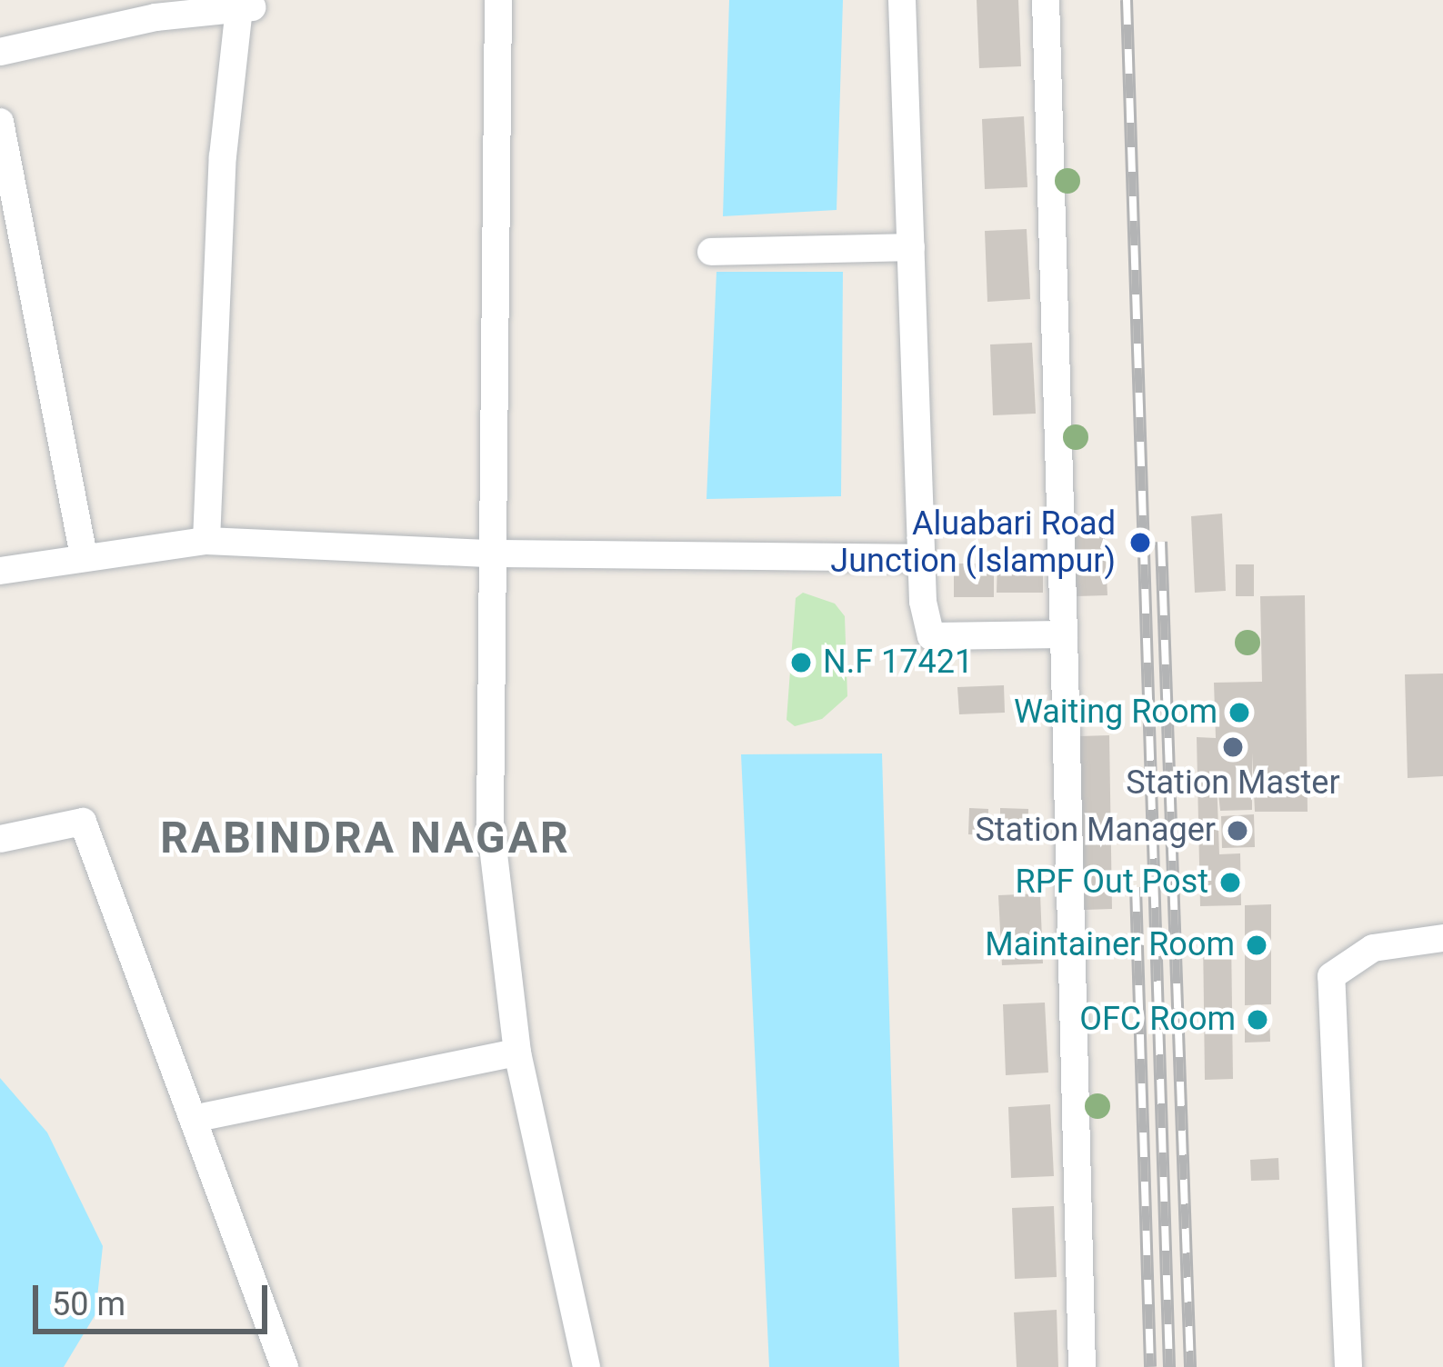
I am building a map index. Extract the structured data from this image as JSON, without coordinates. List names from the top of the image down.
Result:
{
  "districts": ["RABINDRA NAGAR"],
  "places": [
    "Aluabari Road Junction (Islampur)",
    "N.F 17421",
    "Waiting Room",
    "Station Master",
    "Station Manager",
    "RPF Out Post",
    "Maintainer Room",
    "OFC Room"
  ],
  "scale_bar": "50 m"
}
